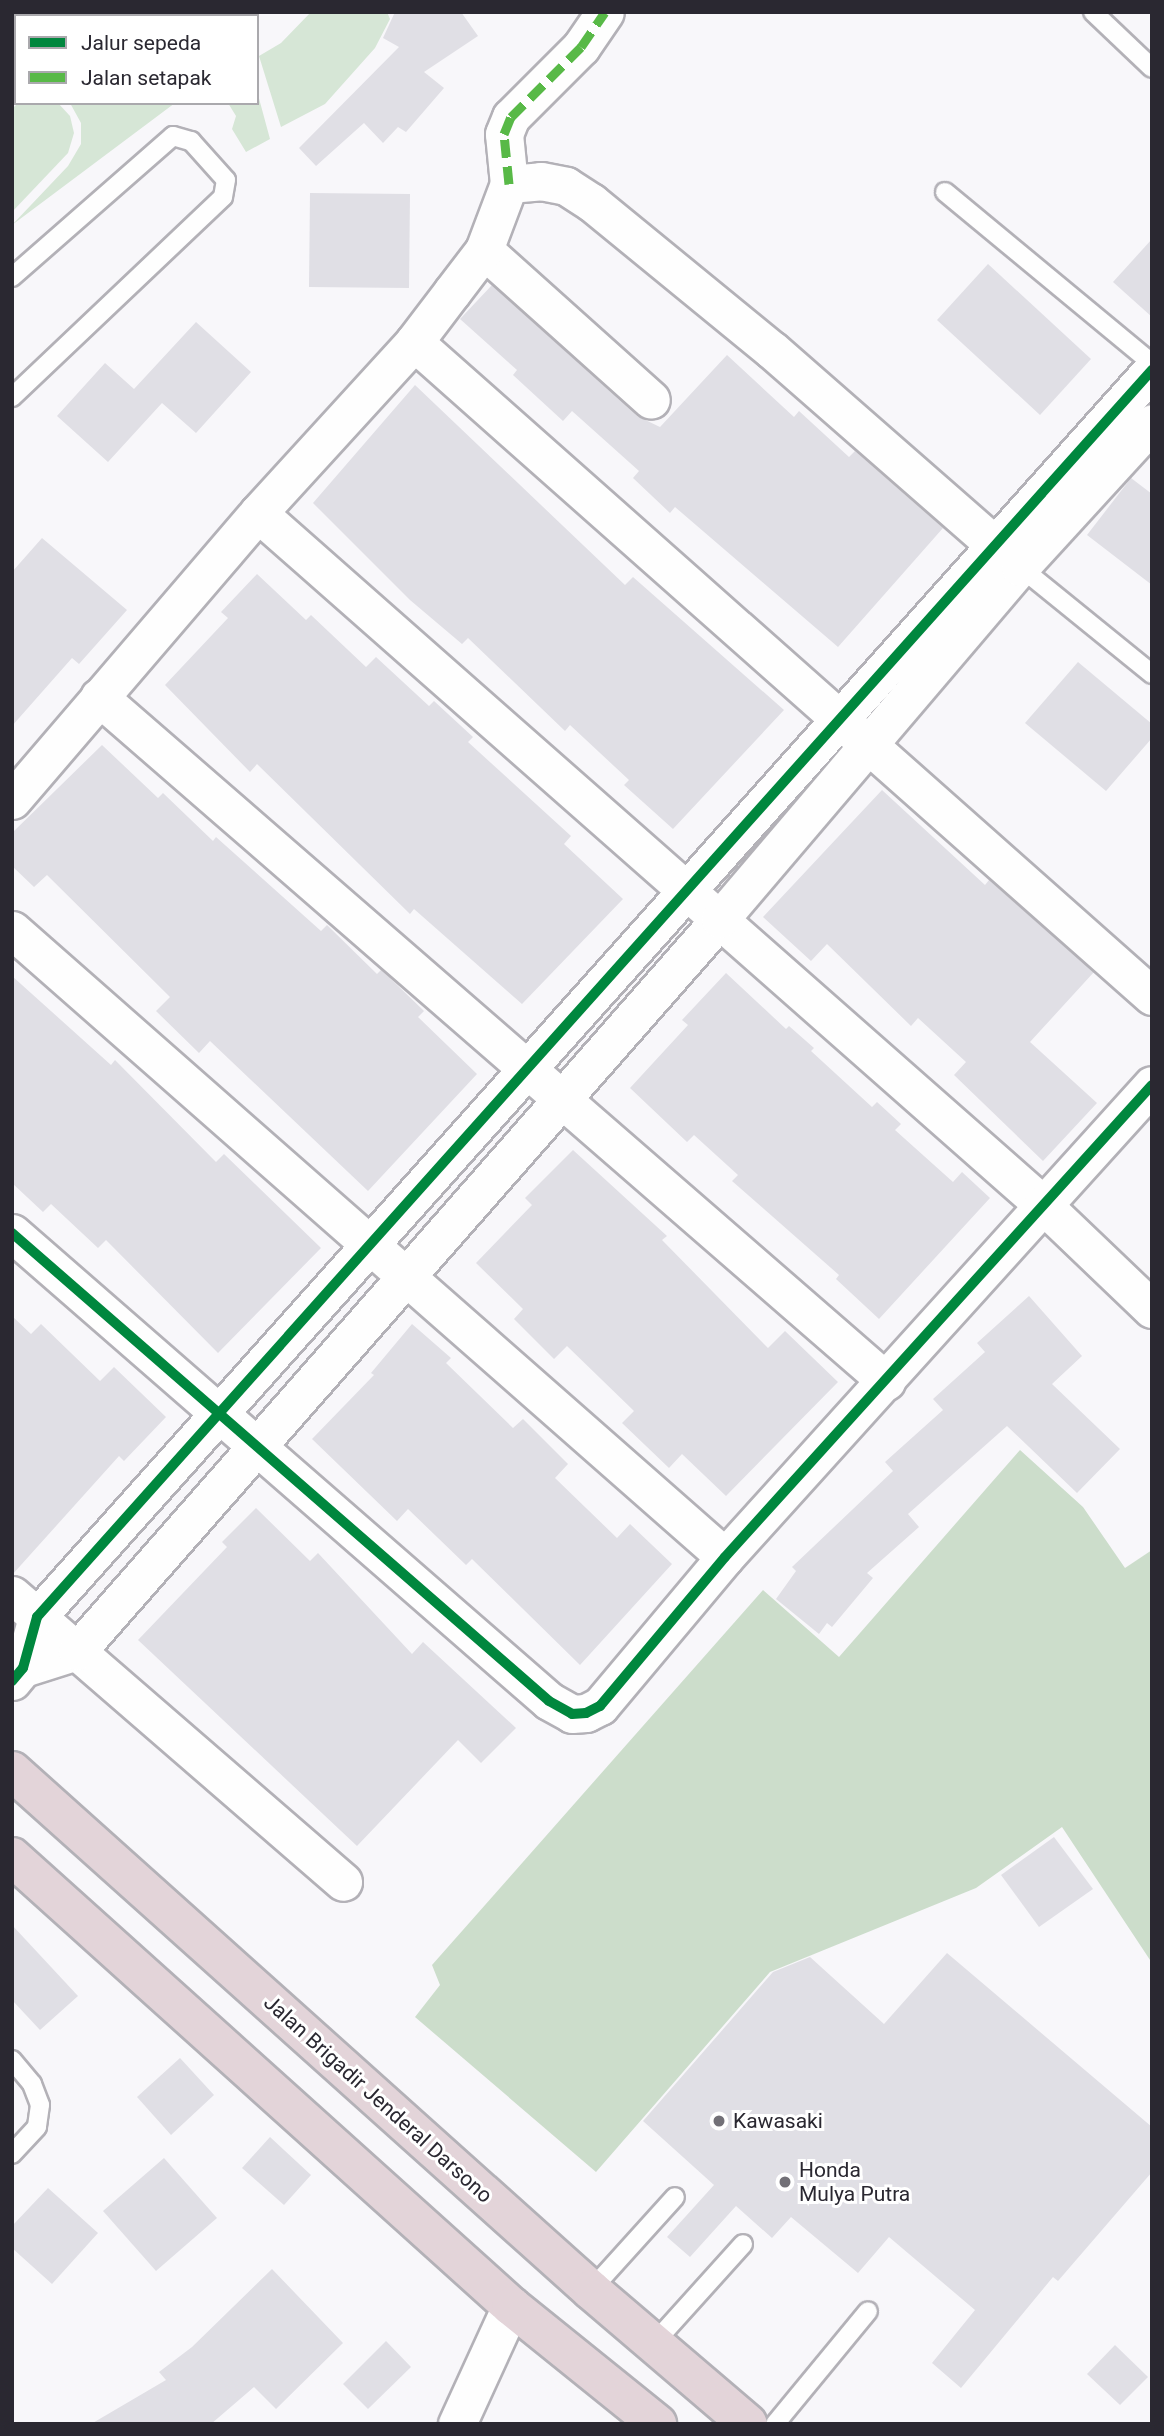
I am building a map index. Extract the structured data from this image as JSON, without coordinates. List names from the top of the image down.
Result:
{
  "streets": {
    "highway": ["Jalan Brigadir Jenderal Darsono"]
  },
  "places": ["Kawasaki", "Honda Mulya Putra"],
  "legend": ["Jalur sepeda", "Jalan setapak"]
}
